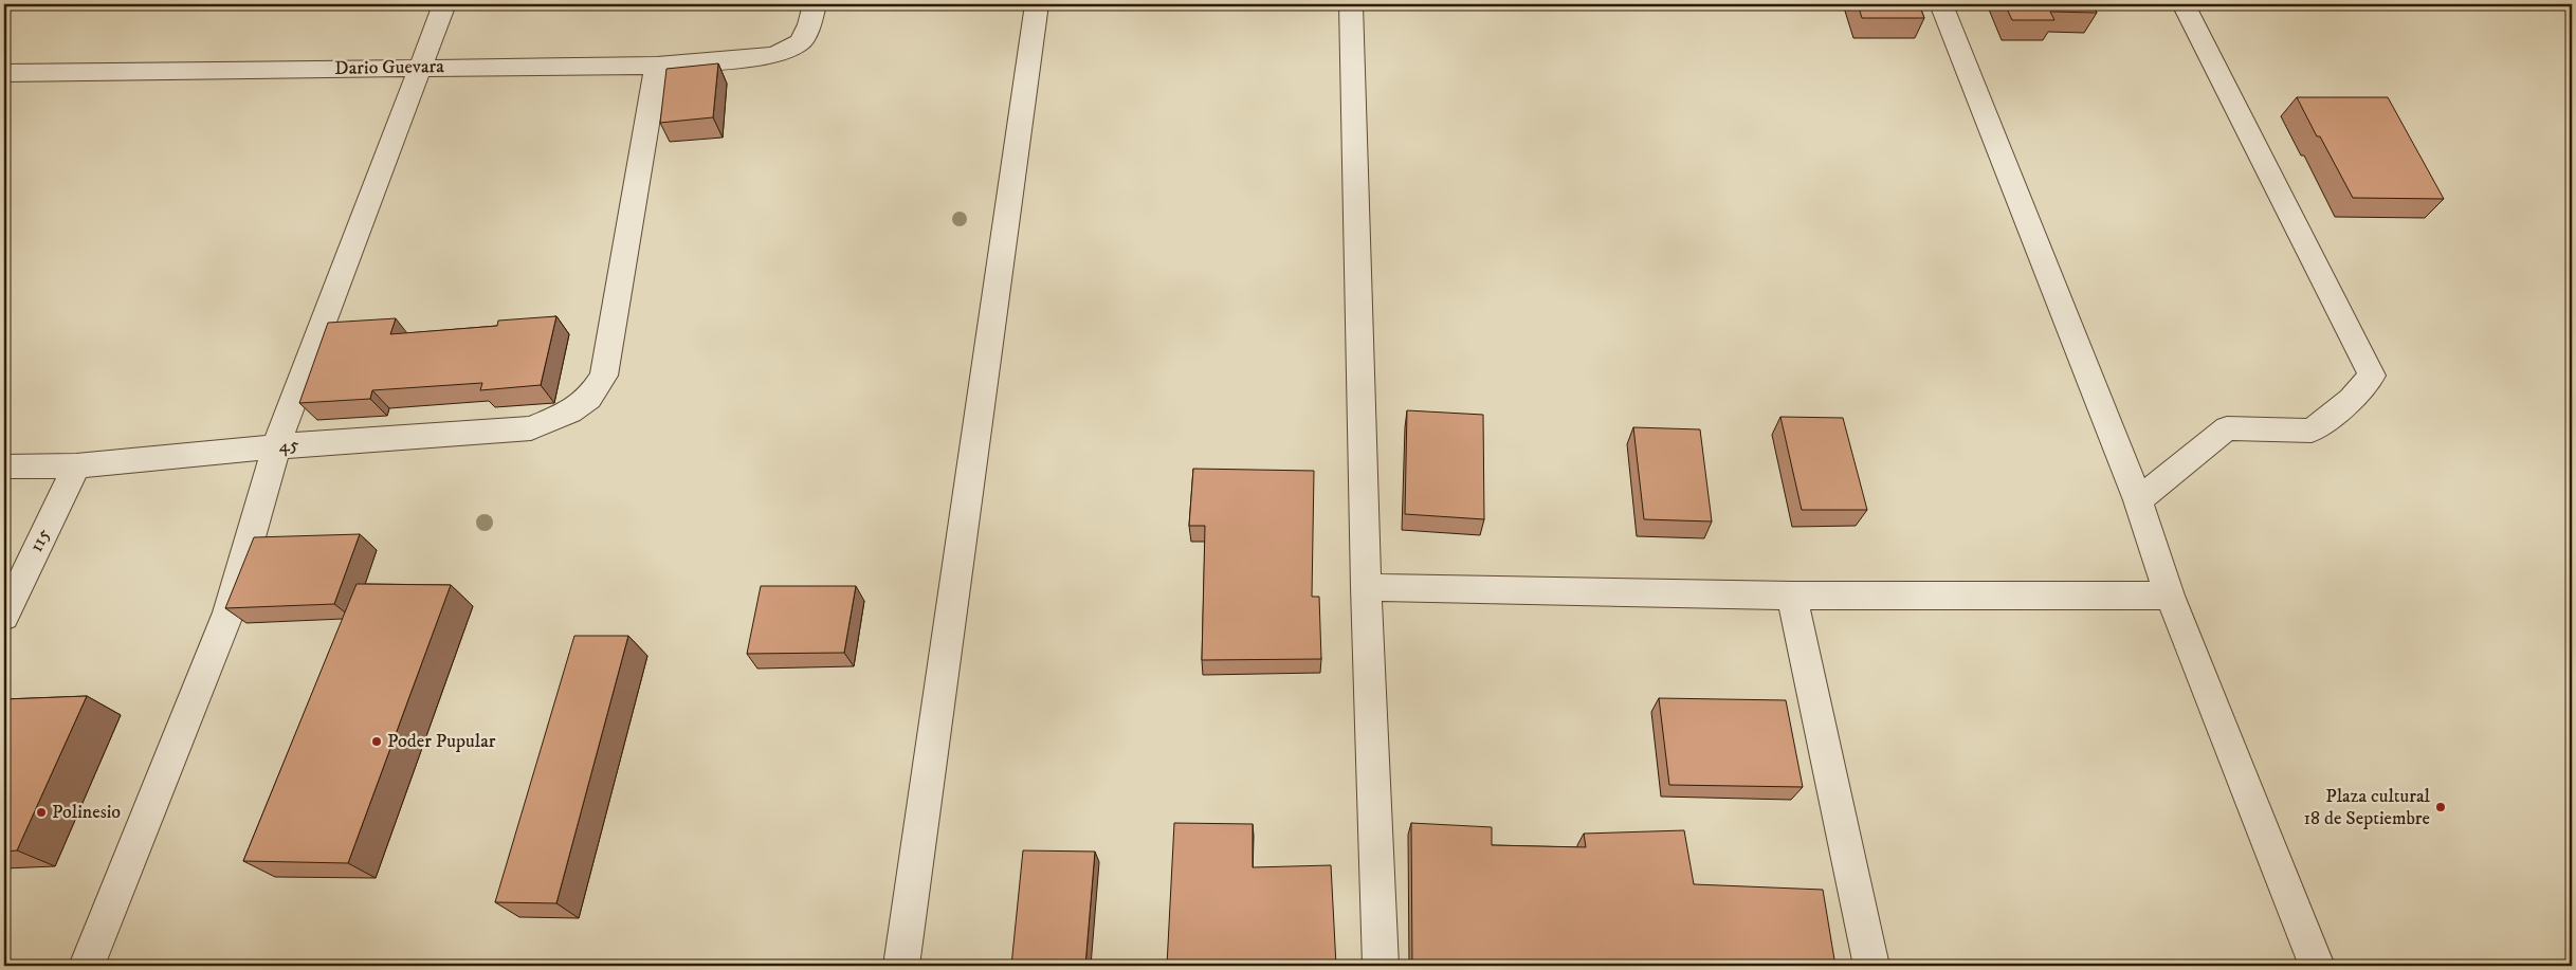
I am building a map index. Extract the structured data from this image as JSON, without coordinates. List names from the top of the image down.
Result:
{
  "streets": {
    "street": ["Dario Guevara", "45", "115"]
  },
  "crossings": [
    ["Dario Guevara", "45"],
    ["45", "115"]
  ],
  "places": ["Poder Pupular", "Plaza cultural 18 de Septiembre", "Polinesio"]
}
